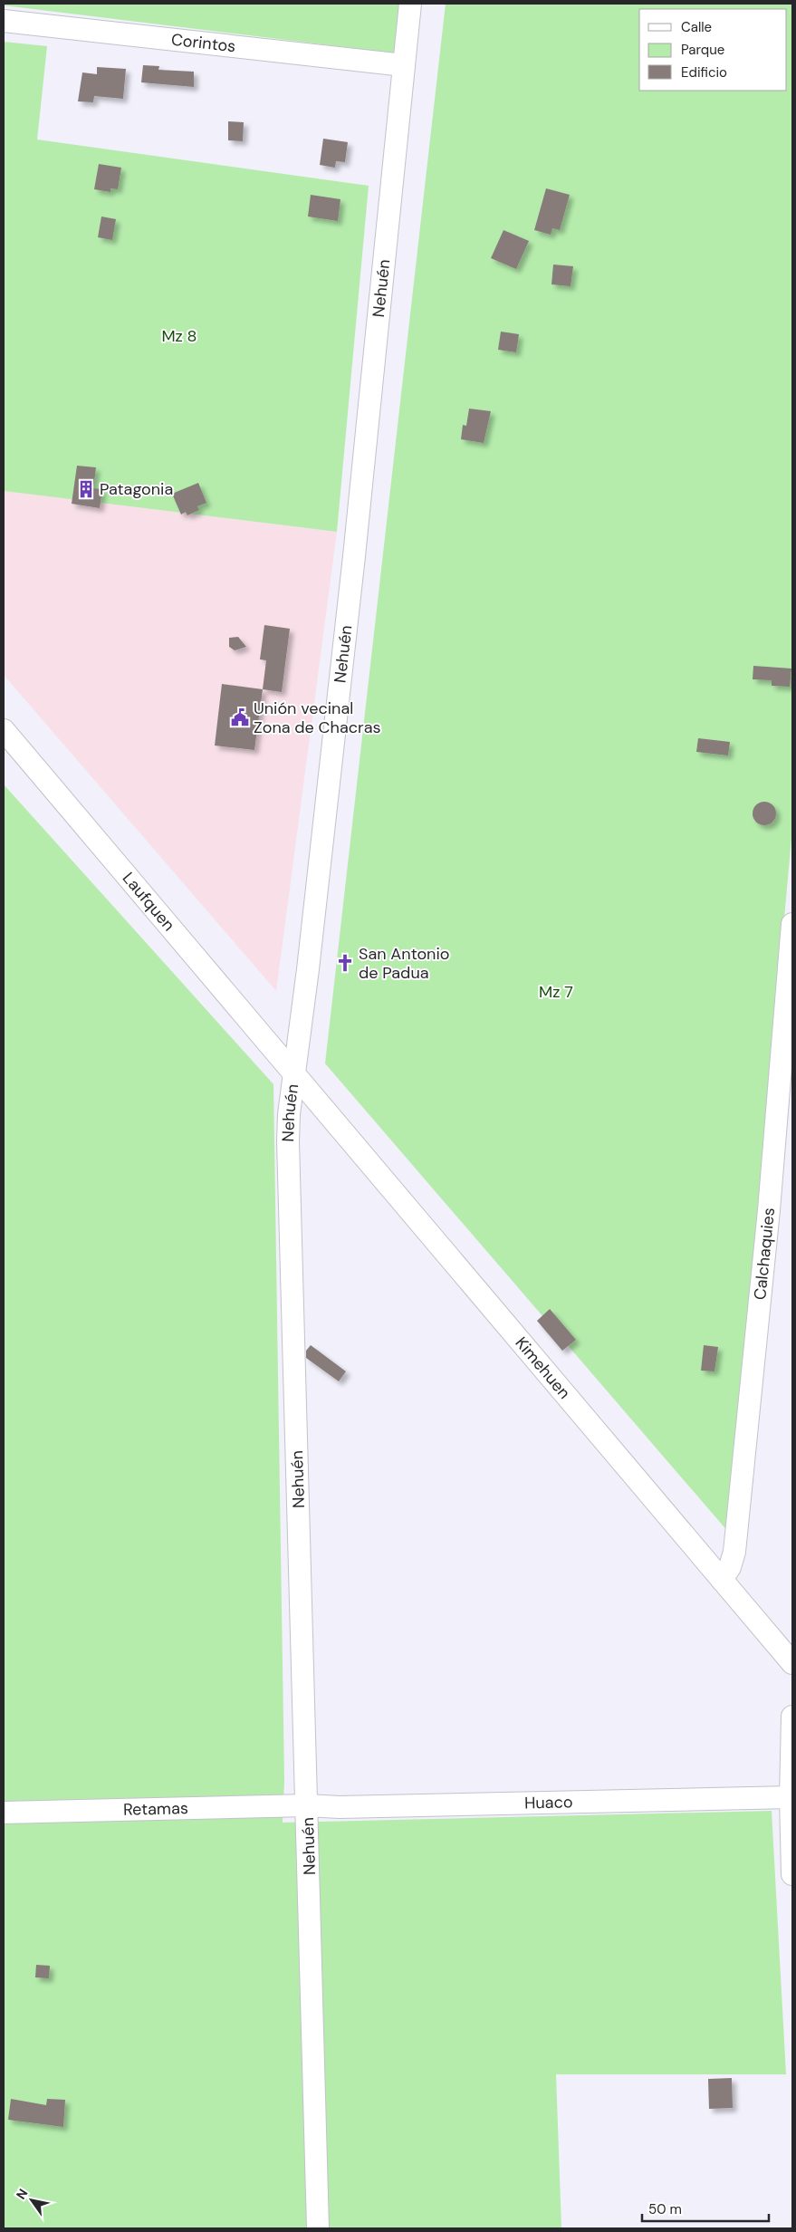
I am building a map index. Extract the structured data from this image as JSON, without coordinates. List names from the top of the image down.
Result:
{
  "streets": {
    "street": [
      "Corintos",
      "Nehuén",
      "Laufquen",
      "Calchaquies",
      "Kimehuen",
      "Huaco",
      "Retamas"
    ]
  },
  "crossings": [
    ["Corintos", "Nehuén"],
    ["Nehuén", "Laufquen"],
    ["Nehuén", "Kimehuen"],
    ["Nehuén", "Huaco"],
    ["Nehuén", "Retamas"],
    ["Laufquen", "Kimehuen"],
    ["Calchaquies", "Kimehuen"],
    ["Huaco", "Retamas"]
  ],
  "parks": ["Mz 8", "Mz 7"],
  "places": {
    "building": ["Patagonia"],
    "public building": ["Unión vecinal Zona de Chacras"],
    "church": ["San Antonio de Padua"]
  },
  "legend": ["Calle", "Parque", "Edificio"],
  "scale_bar": "50 m",
  "north": "top left"
}
